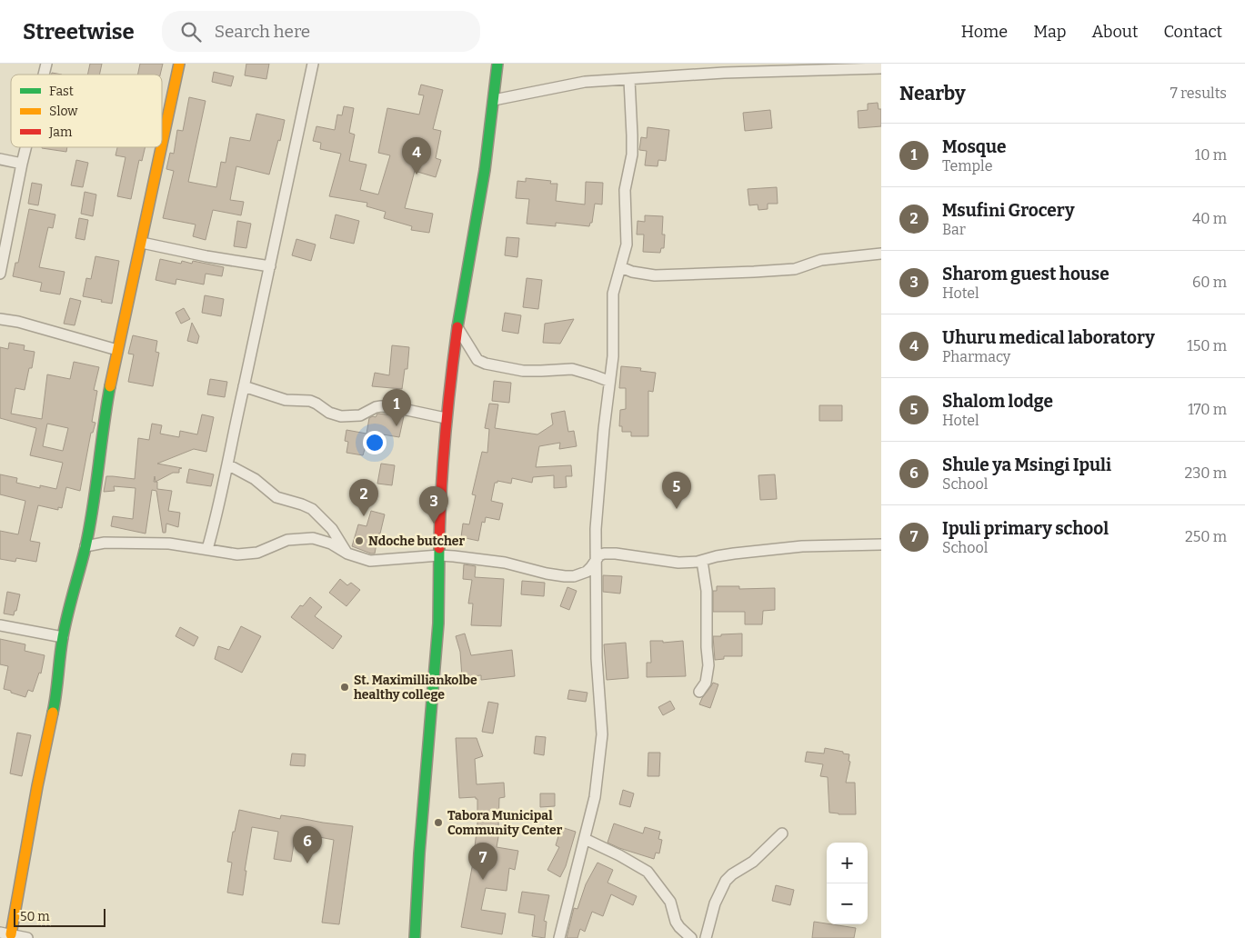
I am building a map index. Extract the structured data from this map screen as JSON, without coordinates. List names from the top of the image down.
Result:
{
  "places": ["Ndoche butcher", "St. Maximilliankolbe healthy college", "Tabora Municipal Community Center"],
  "legend": ["Fast", "Slow", "Jam"],
  "scale_bar": "50 m",
  "page": {
    "header": "Streetwise",
    "search": "Search here",
    "nav": [
      "Home",
      "Map",
      "About",
      "Contact"
    ],
    "heading": ["Nearby", "7 results"],
    "list": [
      {
        "mark": "1",
        "name": "Mosque",
        "note": "Temple",
        "value": "10 m"
      },
      {
        "mark": "2",
        "name": "Msufini Grocery",
        "note": "Bar",
        "value": "40 m"
      },
      {
        "mark": "3",
        "name": "Sharom guest house",
        "note": "Hotel",
        "value": "60 m"
      },
      {
        "mark": "4",
        "name": "Uhuru medical laboratory",
        "note": "Pharmacy",
        "value": "150 m"
      },
      {
        "mark": "5",
        "name": "Shalom lodge",
        "note": "Hotel",
        "value": "170 m"
      },
      {
        "mark": "6",
        "name": "Shule ya Msingi Ipuli",
        "note": "School",
        "value": "230 m"
      },
      {
        "mark": "7",
        "name": "Ipuli primary school",
        "note": "School",
        "value": "250 m"
      }
    ],
    "pins": [
      "4",
      "1",
      "5",
      "2",
      "3",
      "6",
      "7"
    ],
    "map_buttons": ["+", "−"],
    "scale": "50 m"
  }
}
